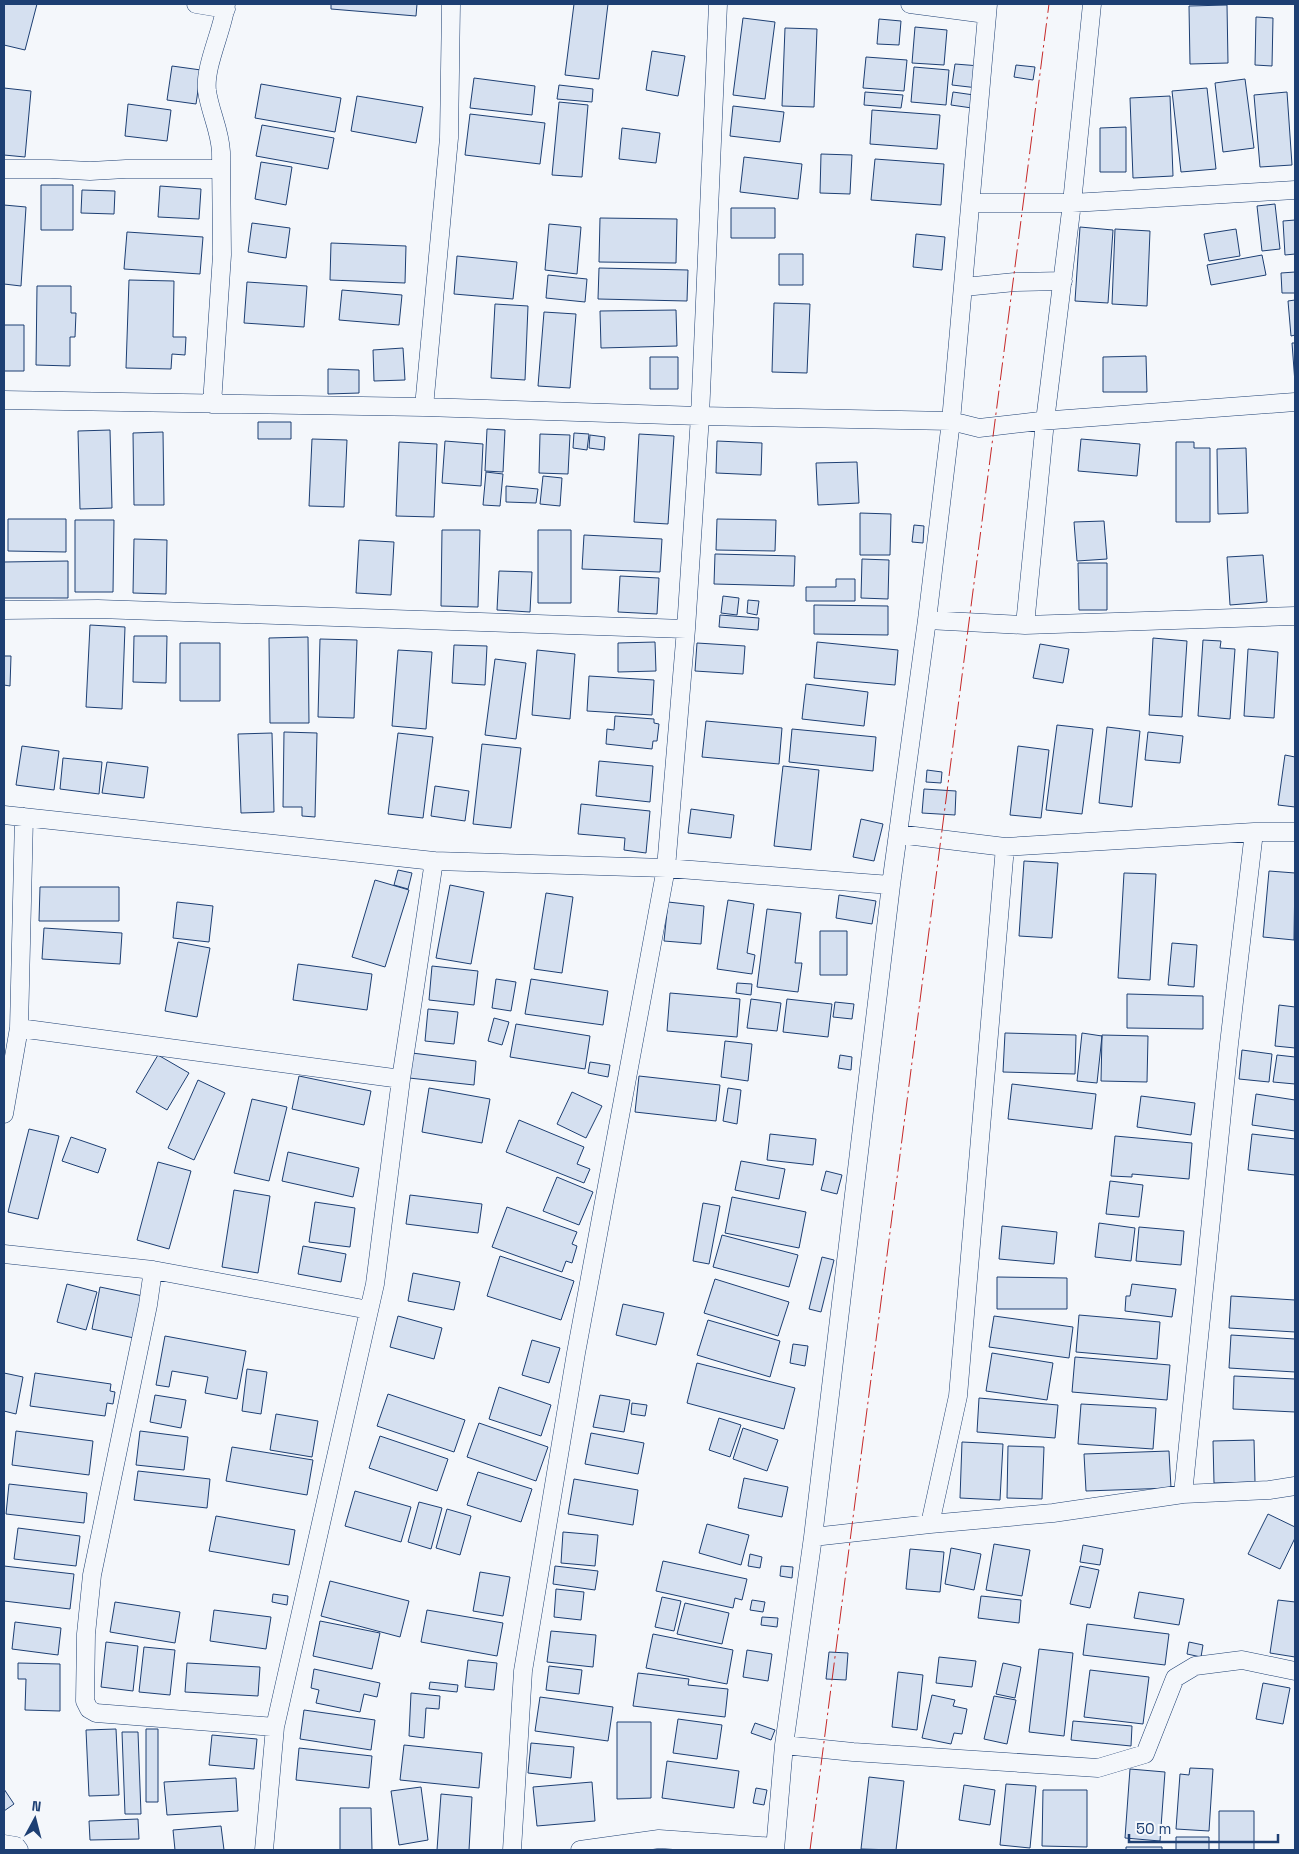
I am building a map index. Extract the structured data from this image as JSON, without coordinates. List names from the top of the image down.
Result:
{
  "scale_bar": "50 m",
  "north": "top"
}
